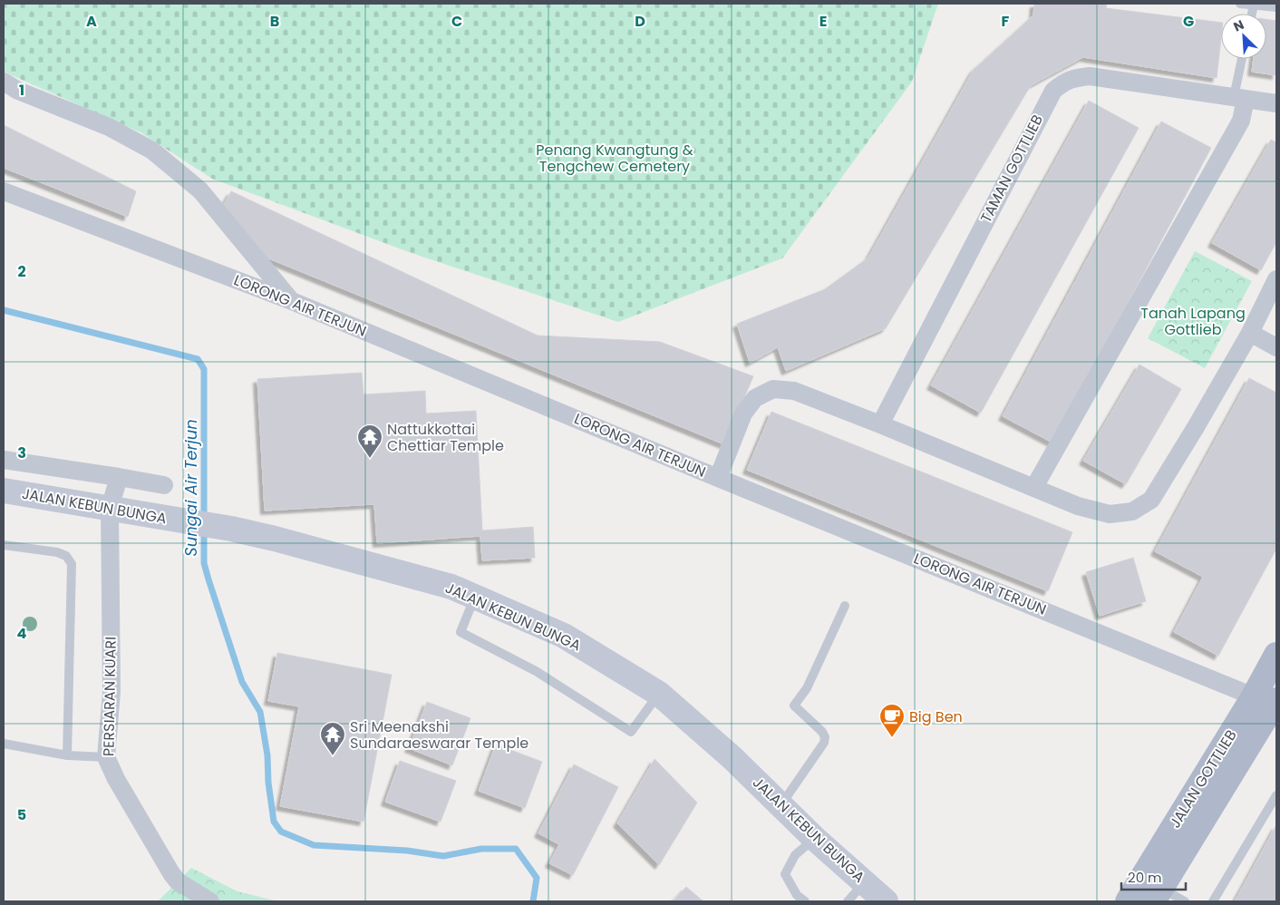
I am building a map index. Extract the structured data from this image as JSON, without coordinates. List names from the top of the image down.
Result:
{
  "streets": {
    "main road": ["JALAN GOTTLIEB"],
    "street": [
      "TAMAN GOTTLIEB",
      "LORONG AIR TERJUN",
      "JALAN KEBUN BUNGA",
      "PERSIARAN KUARI"
    ]
  },
  "crossings": [
    ["LORONG AIR TERJUN", "JALAN GOTTLIEB"],
    ["JALAN KEBUN BUNGA", "PERSIARAN KUARI"]
  ],
  "water": ["Sungai Air Terjun"],
  "parks": ["Penang Kwangtung & Tengchew Cemetery", "Tanah Lapang Gottlieb"],
  "places": {
    "temple": ["Nattukkottai Chettiar Temple", "Sri Meenakshi Sundaraeswarar Temple"],
    "cafe": ["Big Ben"]
  },
  "scale_bar": "20 m",
  "north": "top left",
  "grid": {
    "columns": [
      "A",
      "B",
      "C",
      "D",
      "E",
      "F",
      "G"
    ],
    "rows": [
      "1",
      "2",
      "3",
      "4",
      "5"
    ]
  }
}
